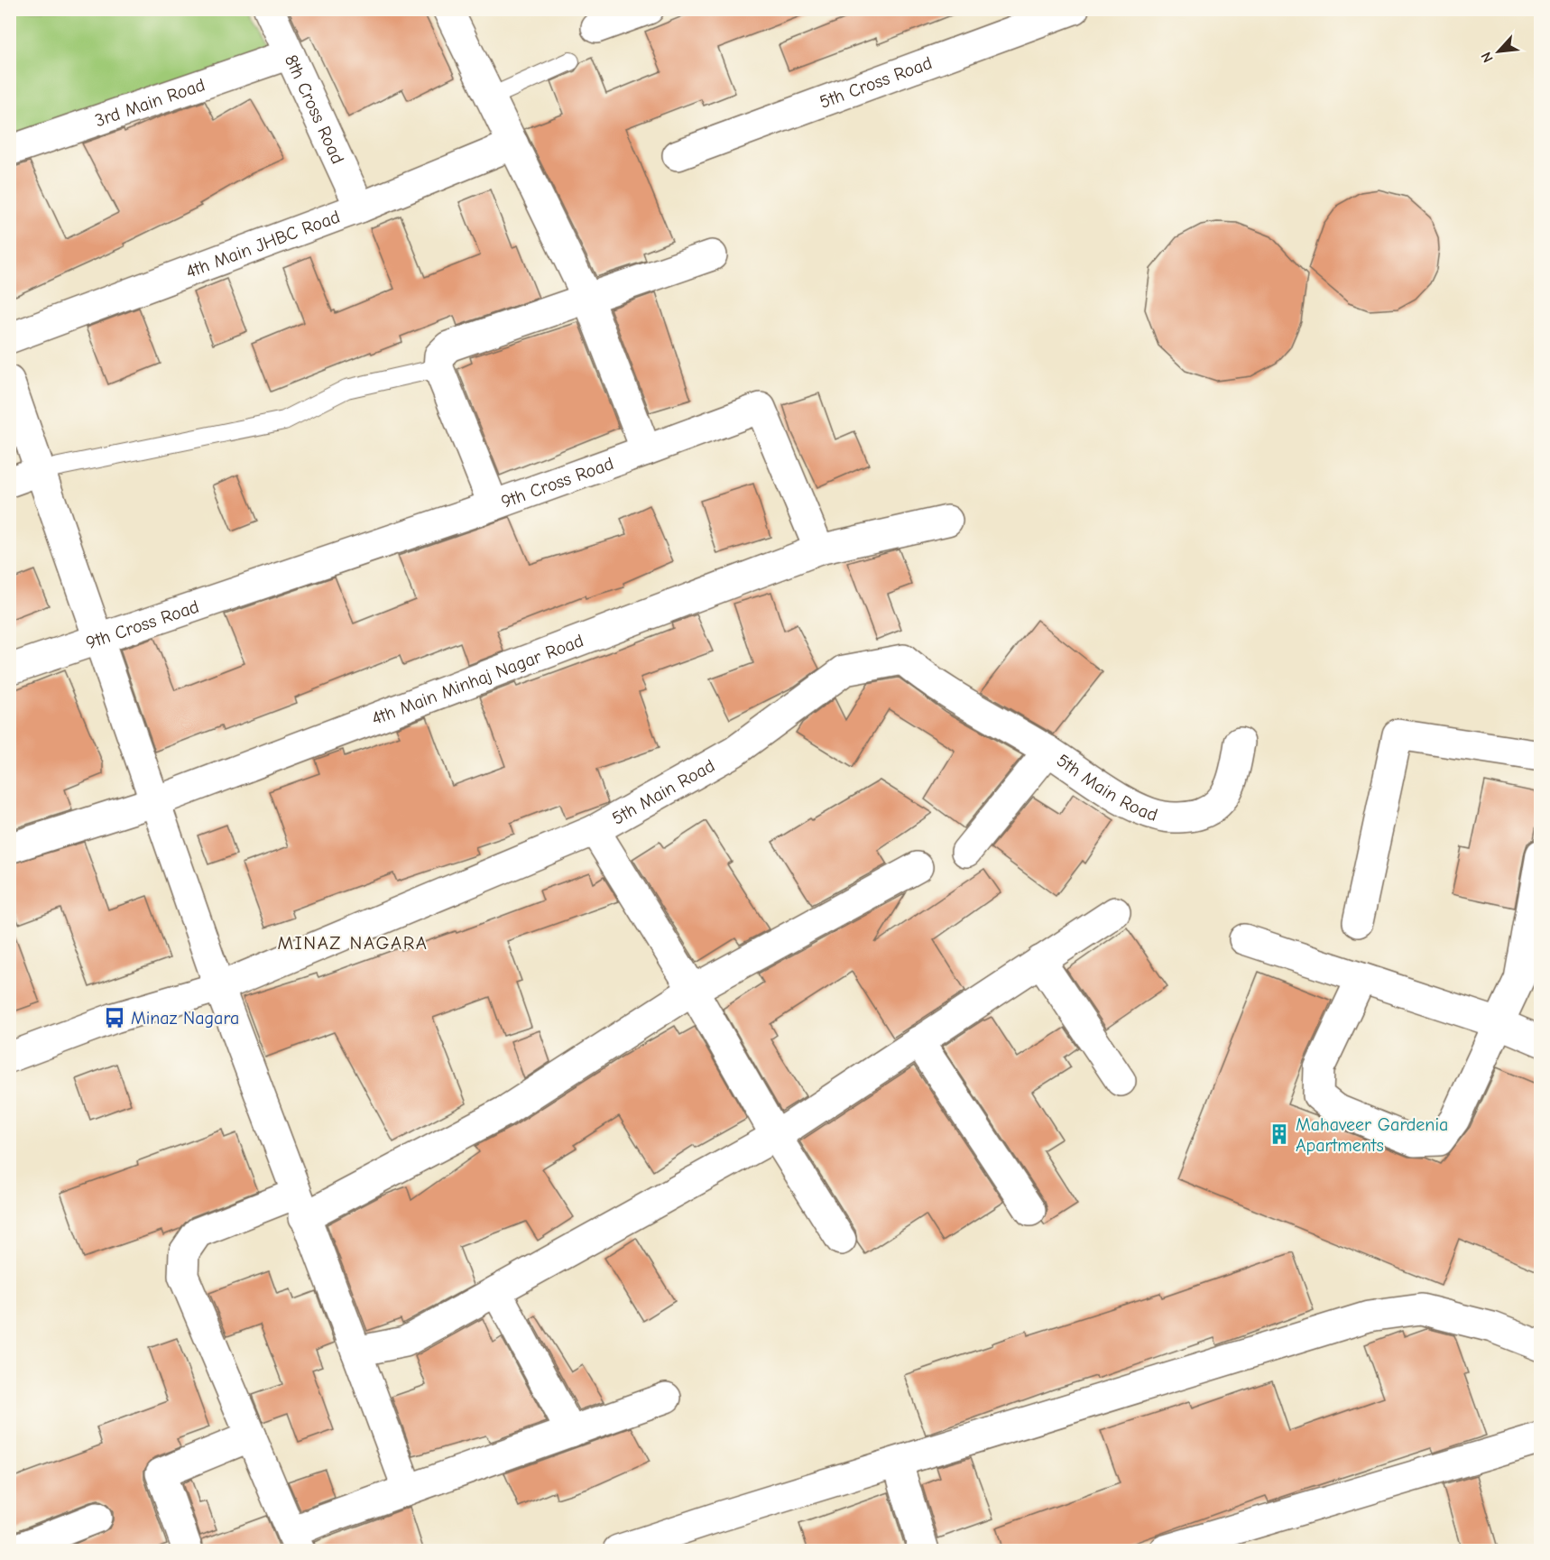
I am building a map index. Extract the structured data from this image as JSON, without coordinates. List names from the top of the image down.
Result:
{
  "streets": {
    "street": [
      "5th Cross Road",
      "3rd Main Road",
      "8th Cross Road",
      "4th Main JHBC Road",
      "9th Cross Road",
      "4th Main Minhaj Nagar Road",
      "5th Main Road"
    ]
  },
  "crossings": [
    ["3rd Main Road", "8th Cross Road"],
    ["8th Cross Road", "4th Main JHBC Road"],
    ["9th Cross Road", "4th Main Minhaj Nagar Road"]
  ],
  "districts": ["MINAZ NAGARA"],
  "places": {
    "bus stop": ["Minaz Nagara"],
    "building": ["Mahaveer Gardenia Apartments"]
  },
  "north": "bottom left"
}
